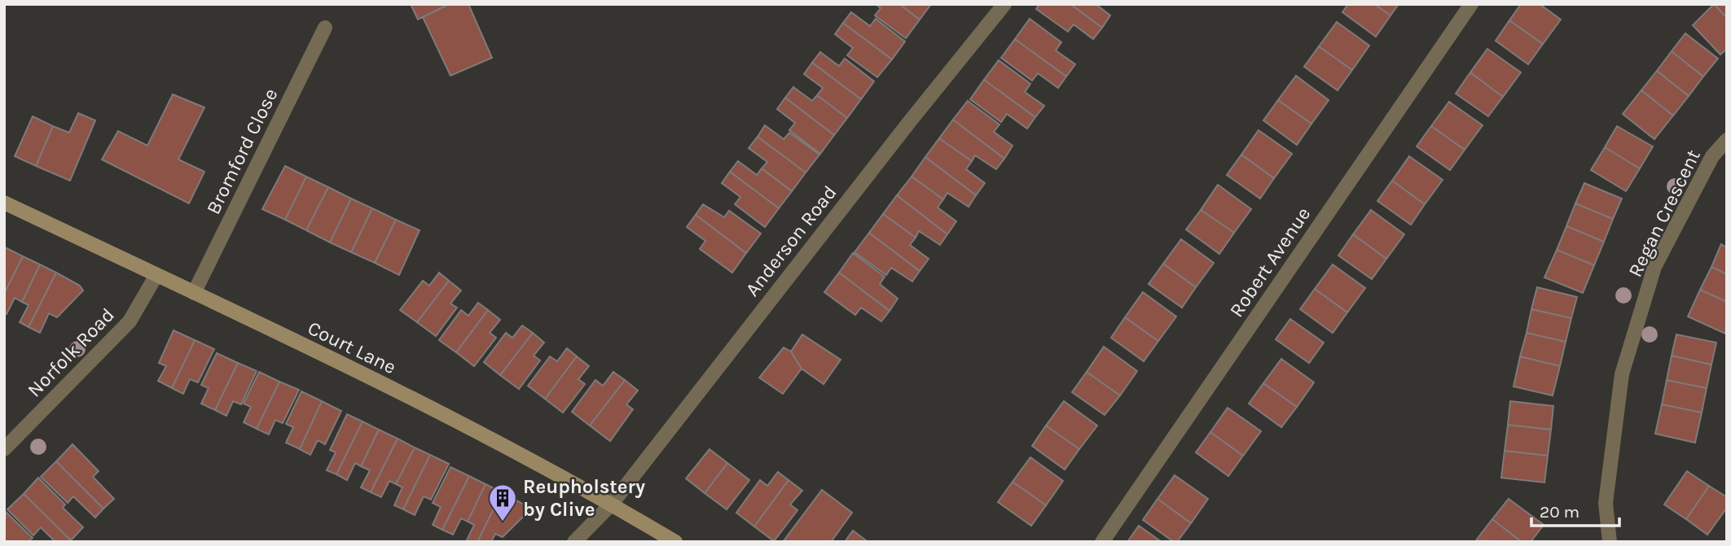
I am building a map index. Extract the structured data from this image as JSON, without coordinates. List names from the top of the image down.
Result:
{
  "streets": {
    "street": [
      "Bromford Close",
      "Regan Crescent",
      "Anderson Road",
      "Robert Avenue",
      "Court Lane",
      "Norfolk Road"
    ]
  },
  "crossings": [
    ["Bromford Close", "Court Lane"],
    ["Anderson Road", "Court Lane"],
    ["Court Lane", "Norfolk Road"]
  ],
  "places": {
    "building": ["Reupholstery by Clive"]
  },
  "scale_bar": "20 m"
}
